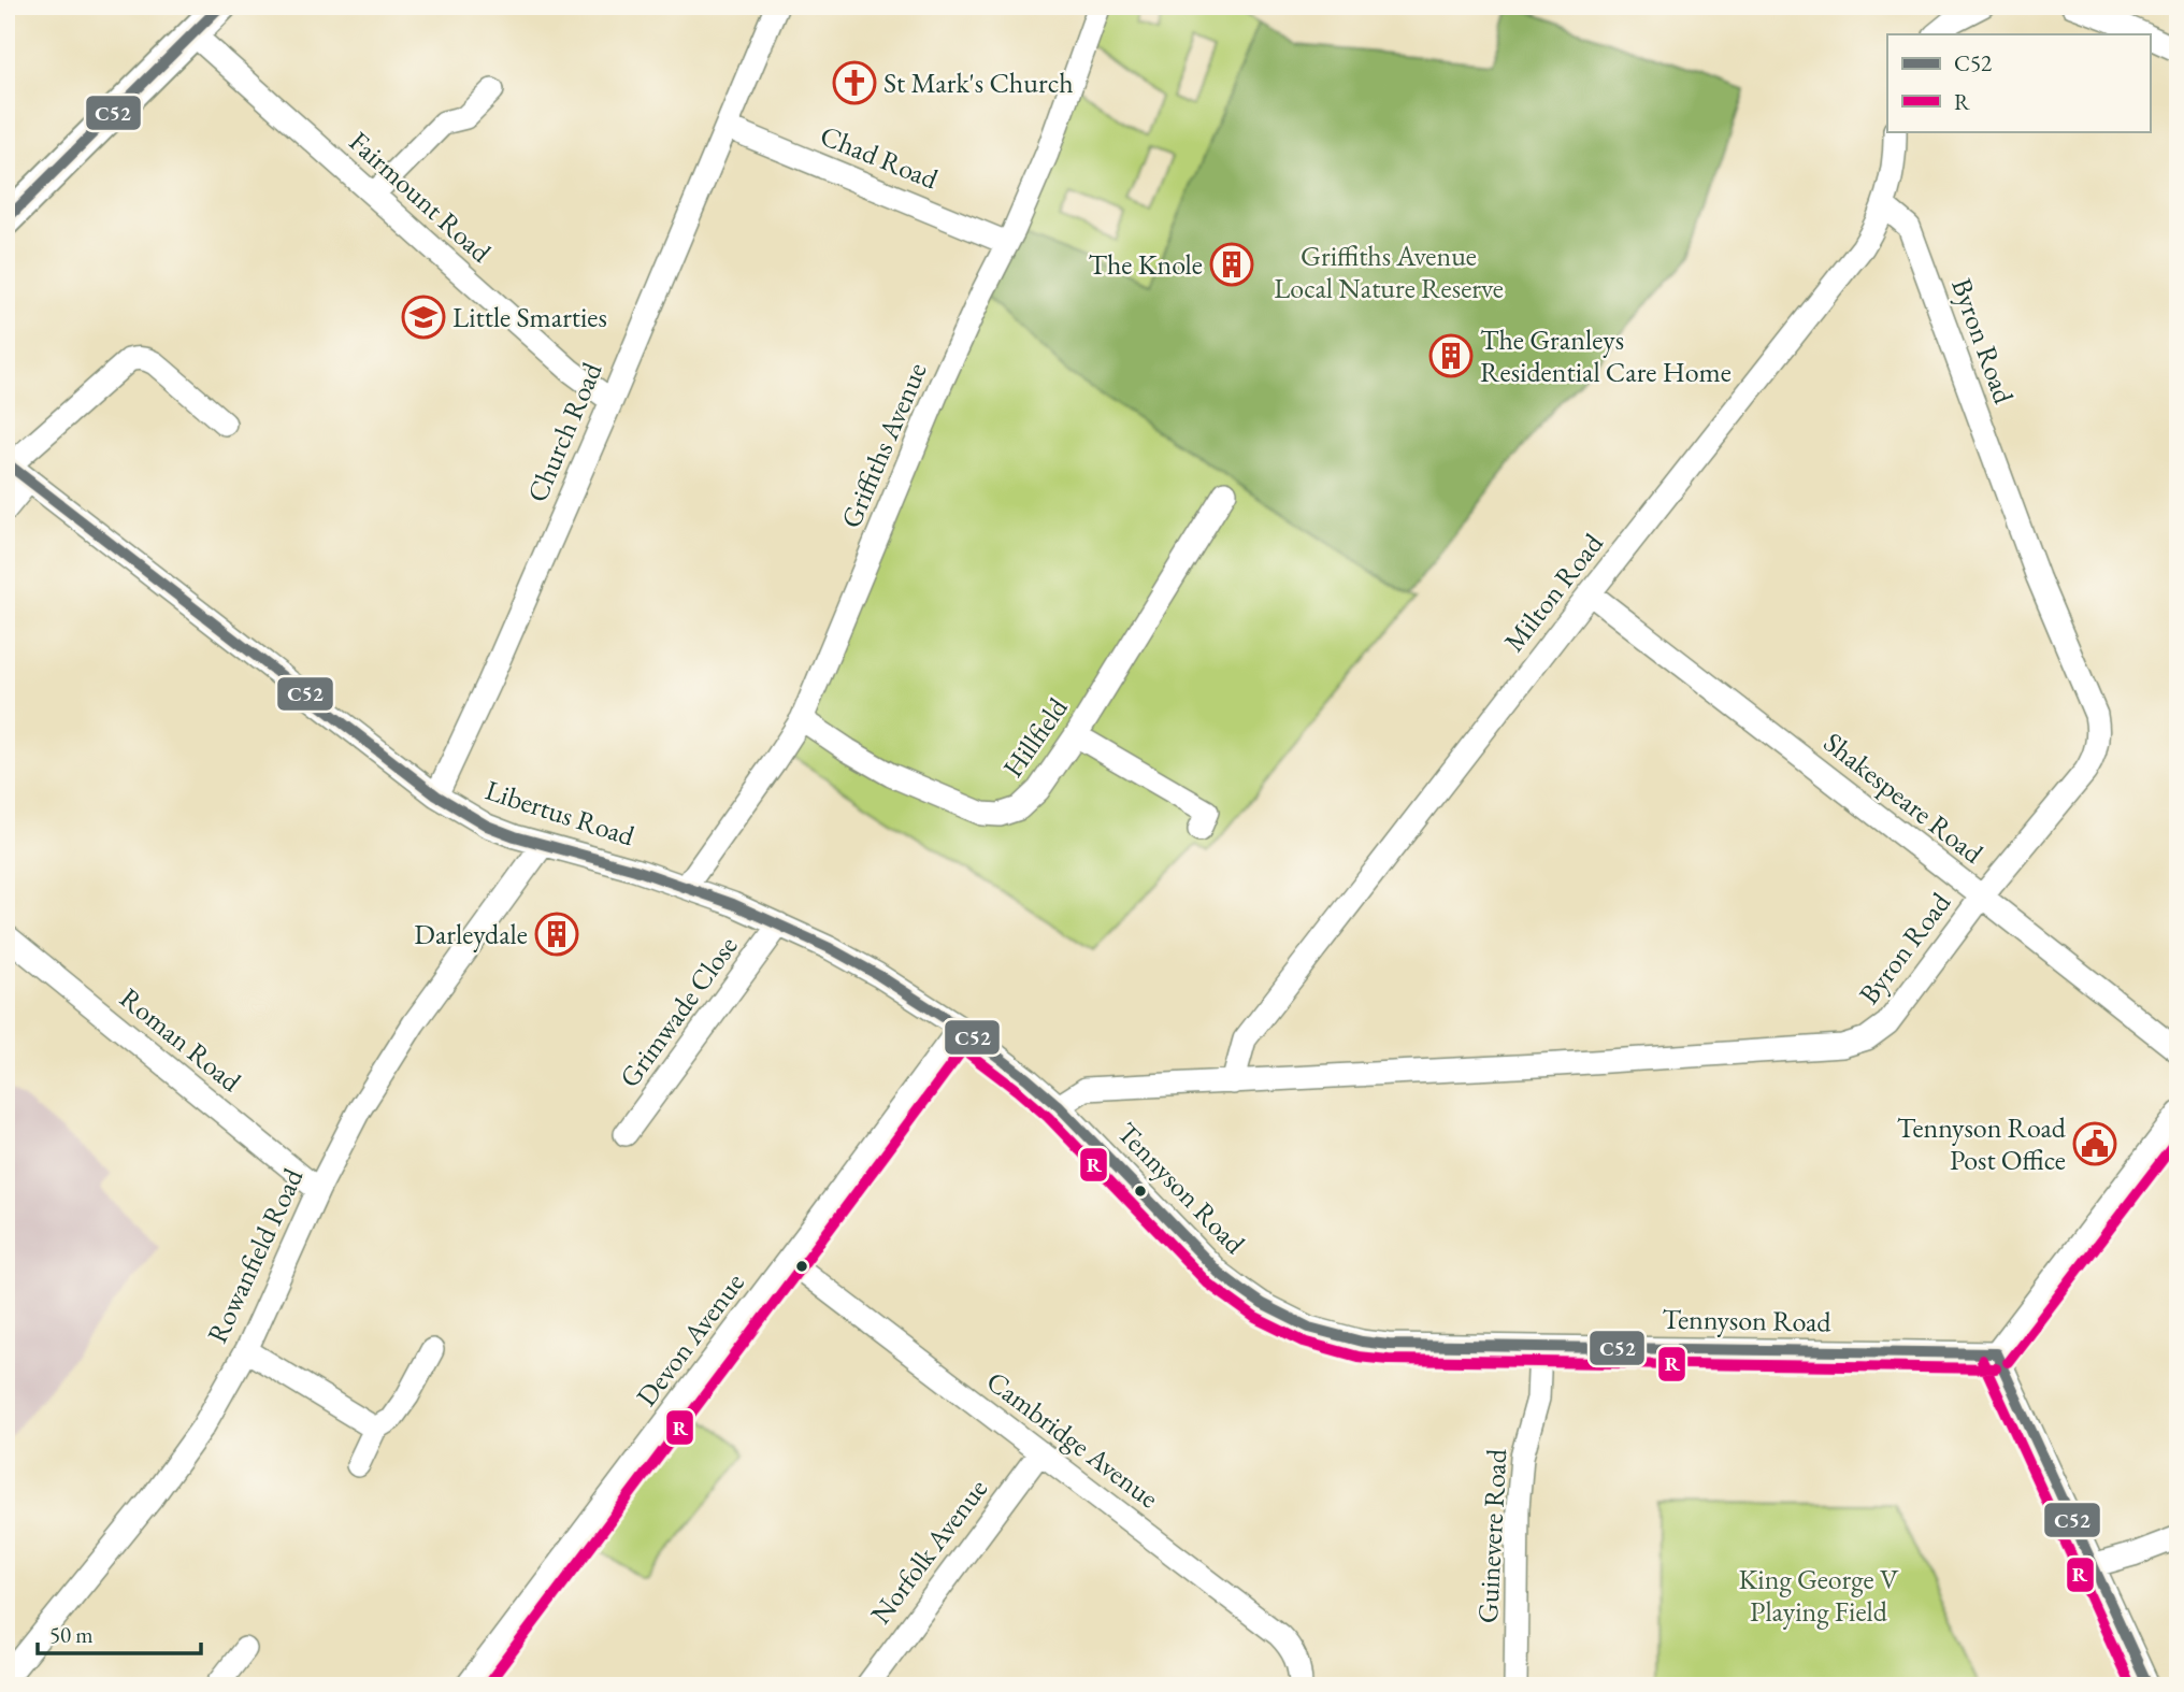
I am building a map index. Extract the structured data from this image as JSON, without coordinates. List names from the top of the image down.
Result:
{
  "streets": {
    "street": [
      "Chad Road",
      "Fairmount Road",
      "Byron Road",
      "Church Road",
      "Griffiths Avenue",
      "Milton Road",
      "Hillfield",
      "Shakespeare Road",
      "Libertus Road",
      "Grimwade Close",
      "Roman Road",
      "Tennyson Road",
      "Rowanfield Road",
      "Devon Avenue",
      "Cambridge Avenue",
      "Guinevere Road",
      "Norfolk Avenue"
    ]
  },
  "crossings": [
    ["Chad Road", "Church Road"],
    ["Chad Road", "Griffiths Avenue"],
    ["Fairmount Road", "Church Road"],
    ["Byron Road", "Milton Road"],
    ["Byron Road", "Shakespeare Road"],
    ["Byron Road", "Libertus Road"],
    ["Byron Road", "Tennyson Road"],
    ["Church Road", "Libertus Road"],
    ["Griffiths Avenue", "Hillfield"],
    ["Griffiths Avenue", "Libertus Road"],
    ["Milton Road", "Shakespeare Road"],
    ["Libertus Road", "Grimwade Close"],
    ["Libertus Road", "Tennyson Road"],
    ["Libertus Road", "Rowanfield Road"],
    ["Libertus Road", "Devon Avenue"],
    ["Roman Road", "Rowanfield Road"],
    ["Tennyson Road", "Guinevere Road"],
    ["Devon Avenue", "Cambridge Avenue"],
    ["Cambridge Avenue", "Norfolk Avenue"]
  ],
  "parks": ["Griffiths Avenue Local Nature Reserve", "King George V Playing Field"],
  "places": {
    "church": ["St Mark's Church"],
    "building": ["The Knole", "The Granleys Residential Care Home", "Darleydale"],
    "school or university": ["Little Smarties"],
    "public building": ["Tennyson Road Post Office"]
  },
  "lines": ["transit line C52", "transit line R"],
  "legend": ["C52", "R"],
  "scale_bar": "50 m"
}
